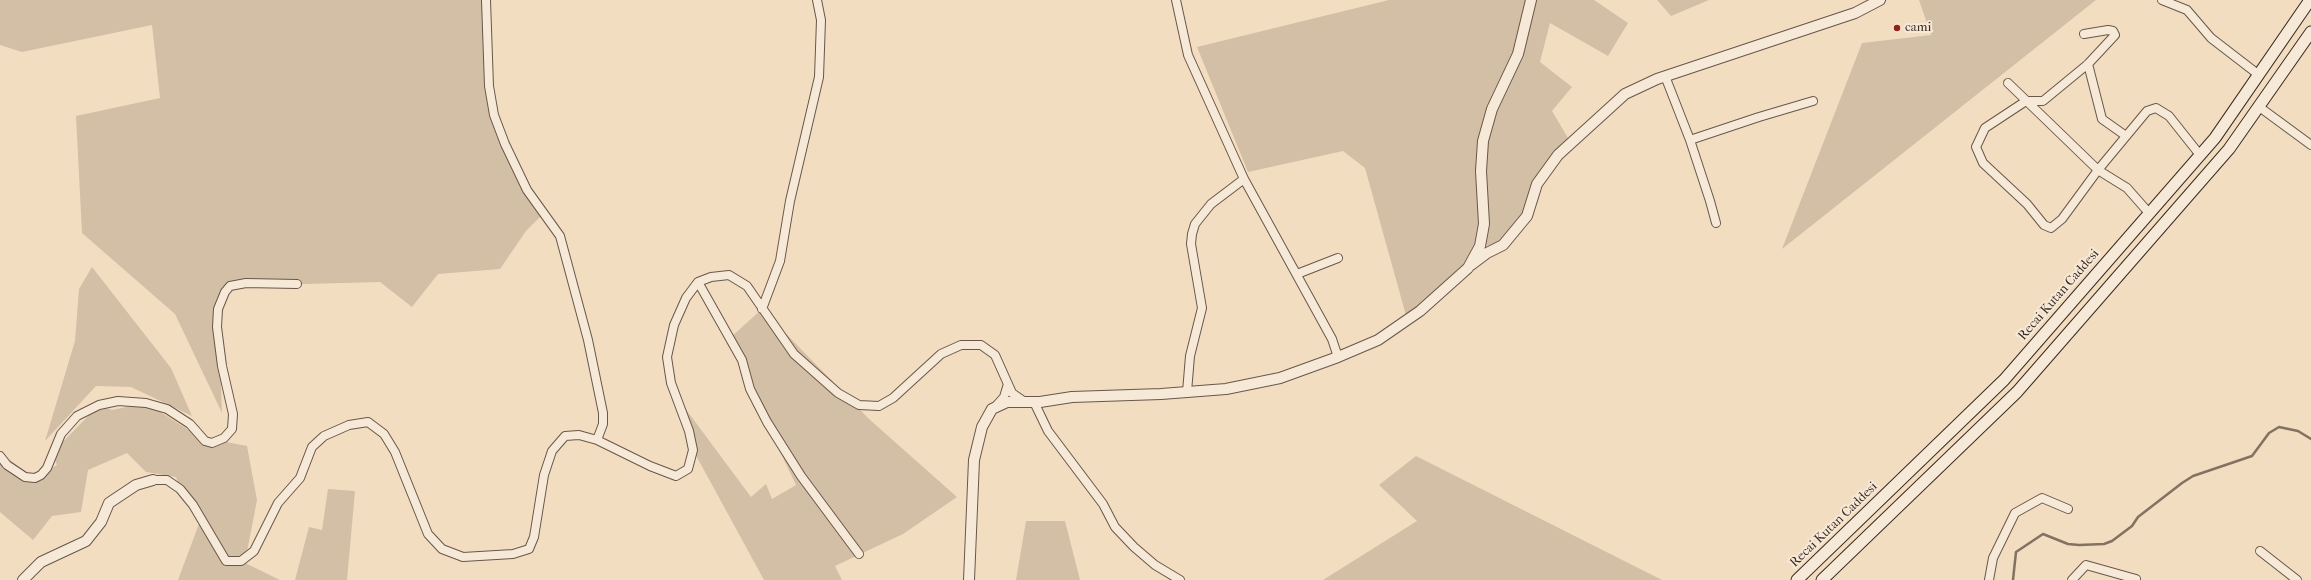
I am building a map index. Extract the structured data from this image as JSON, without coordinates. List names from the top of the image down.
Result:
{
  "streets": {
    "main road": ["Recai Kutan Caddesi"]
  },
  "places": ["cami"]
}
